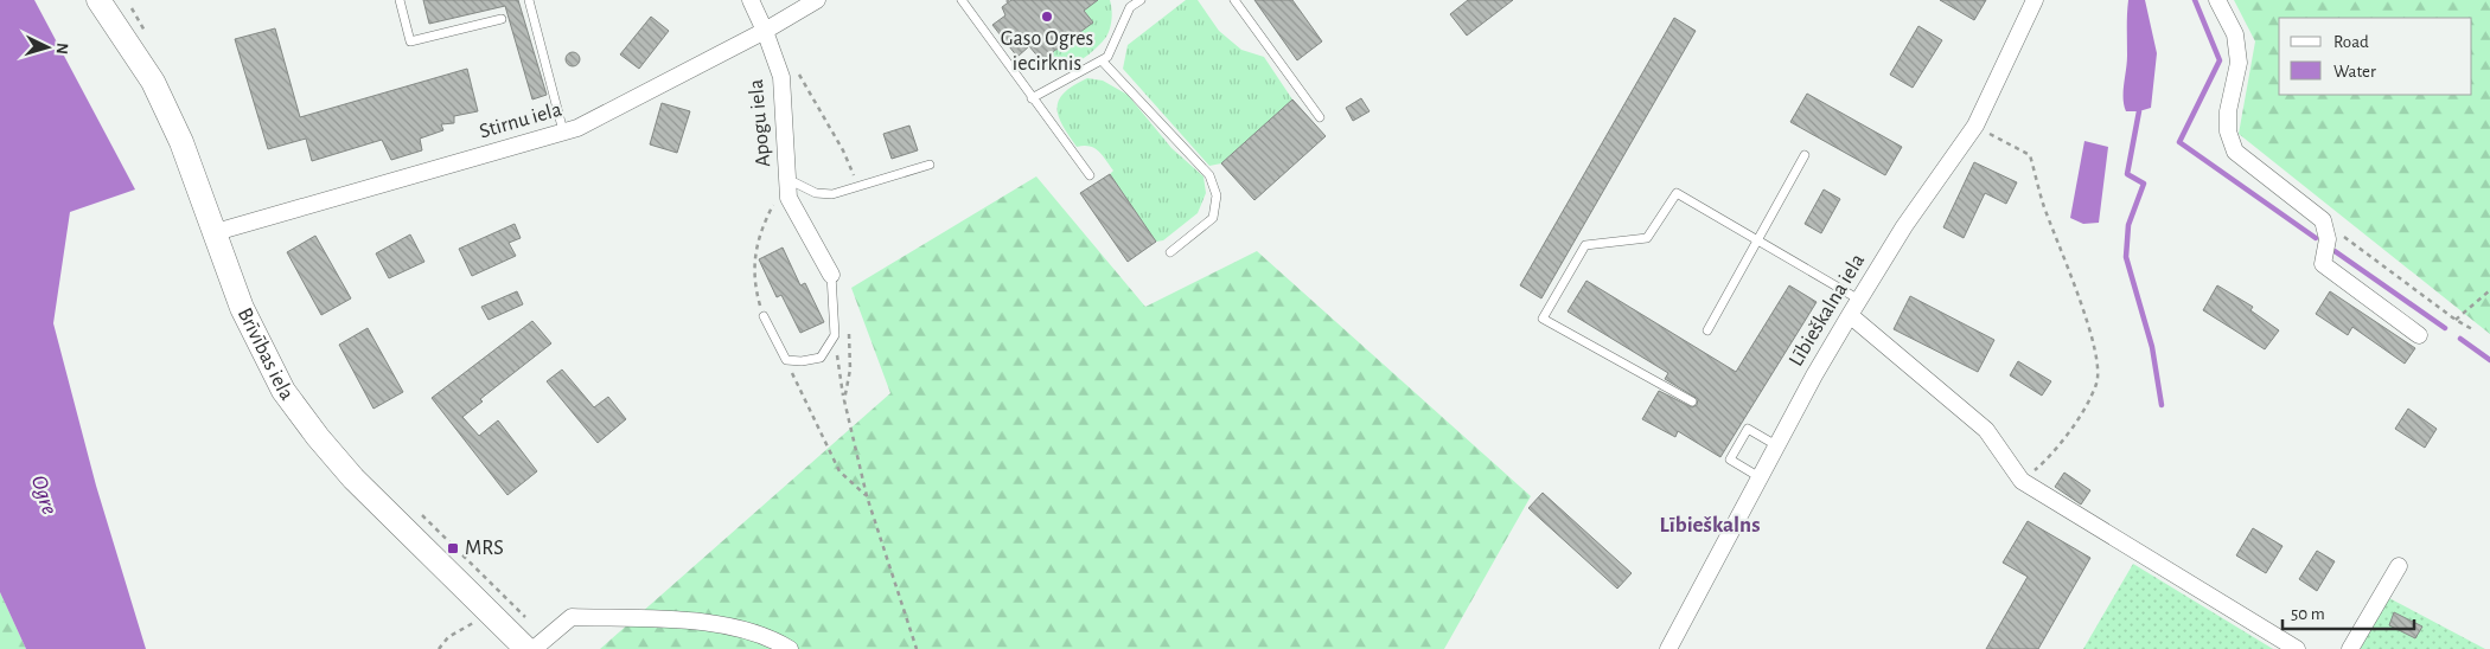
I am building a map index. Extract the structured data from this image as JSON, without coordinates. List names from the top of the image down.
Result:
{
  "streets": {
    "main road": ["Brīvības iela"],
    "street": ["Stirnu iela", "Apogu iela", "Lībieškalna iela"]
  },
  "crossings": [
    ["Stirnu iela", "Apogu iela"],
    ["Stirnu iela", "Brīvības iela"]
  ],
  "districts": ["Lībieškalns"],
  "water": ["Ogre"],
  "places": {
    "other": ["Gaso Ogres iecirknis"],
    "transit": ["MRS"]
  },
  "legend": ["Road", "Water"],
  "scale_bar": "50 m",
  "north": "right"
}
